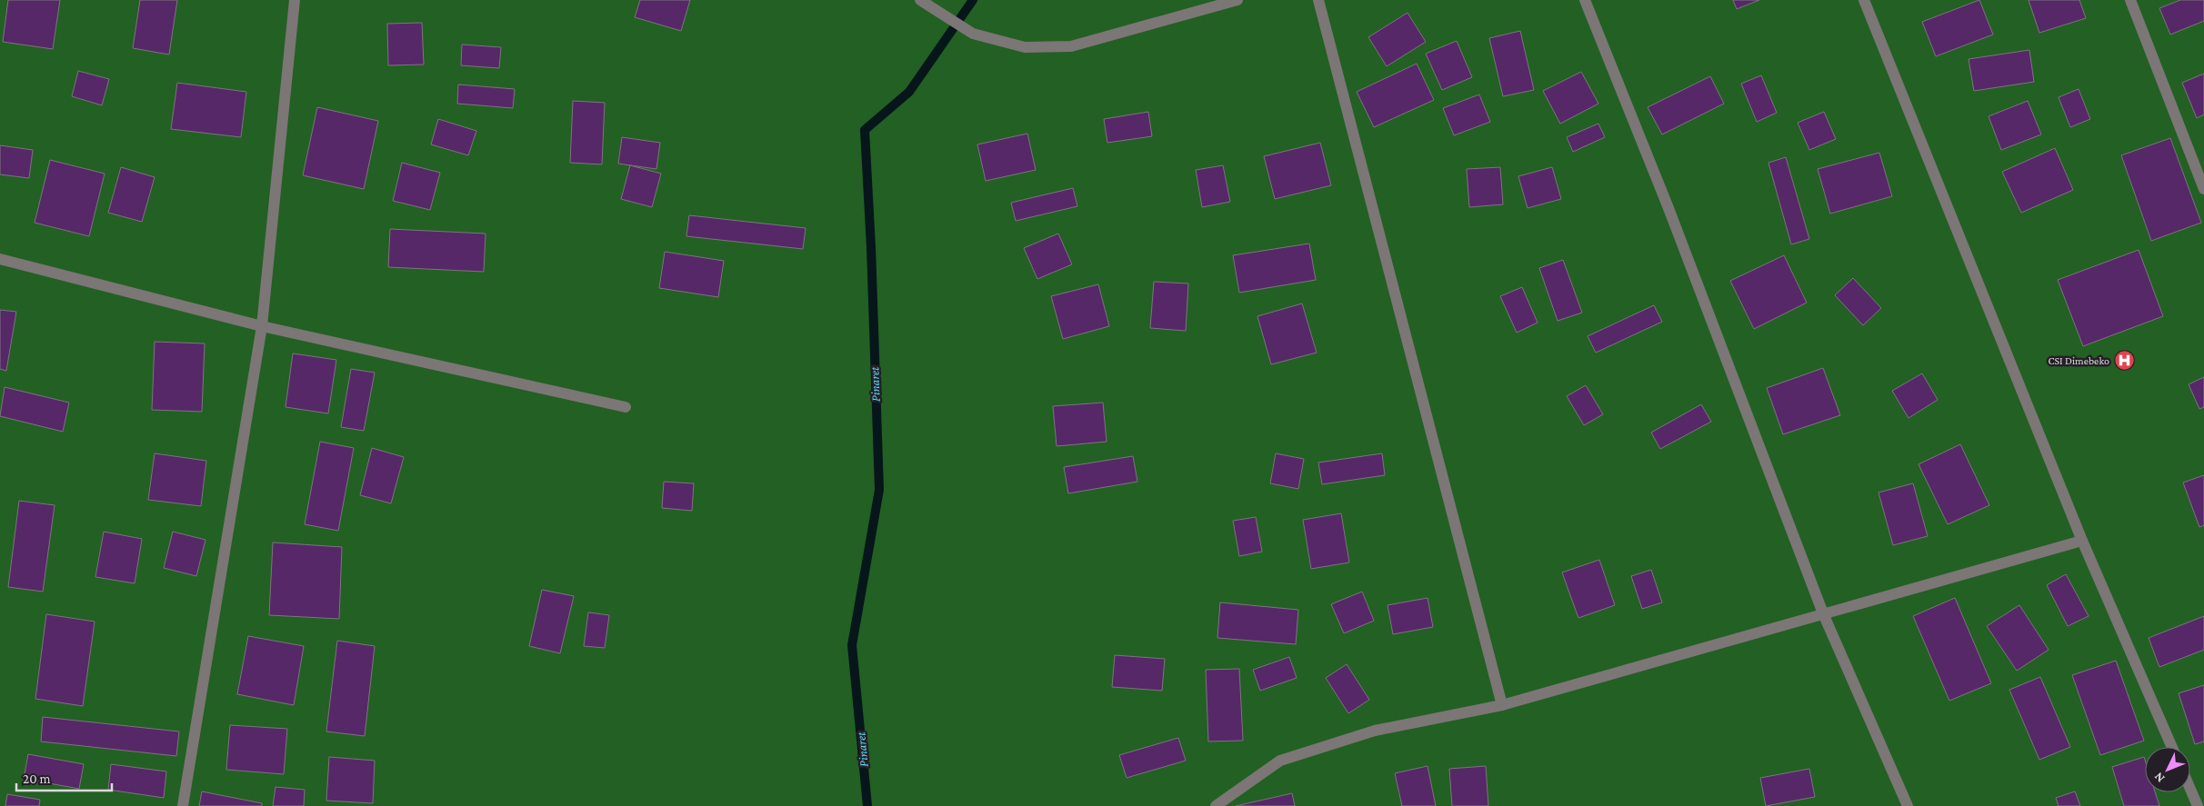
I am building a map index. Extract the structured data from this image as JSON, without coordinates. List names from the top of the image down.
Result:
{
  "water": ["Pinaret"],
  "places": {
    "hospital": ["CSI Dimebeko"]
  },
  "scale_bar": "20 m",
  "north": "bottom left"
}
